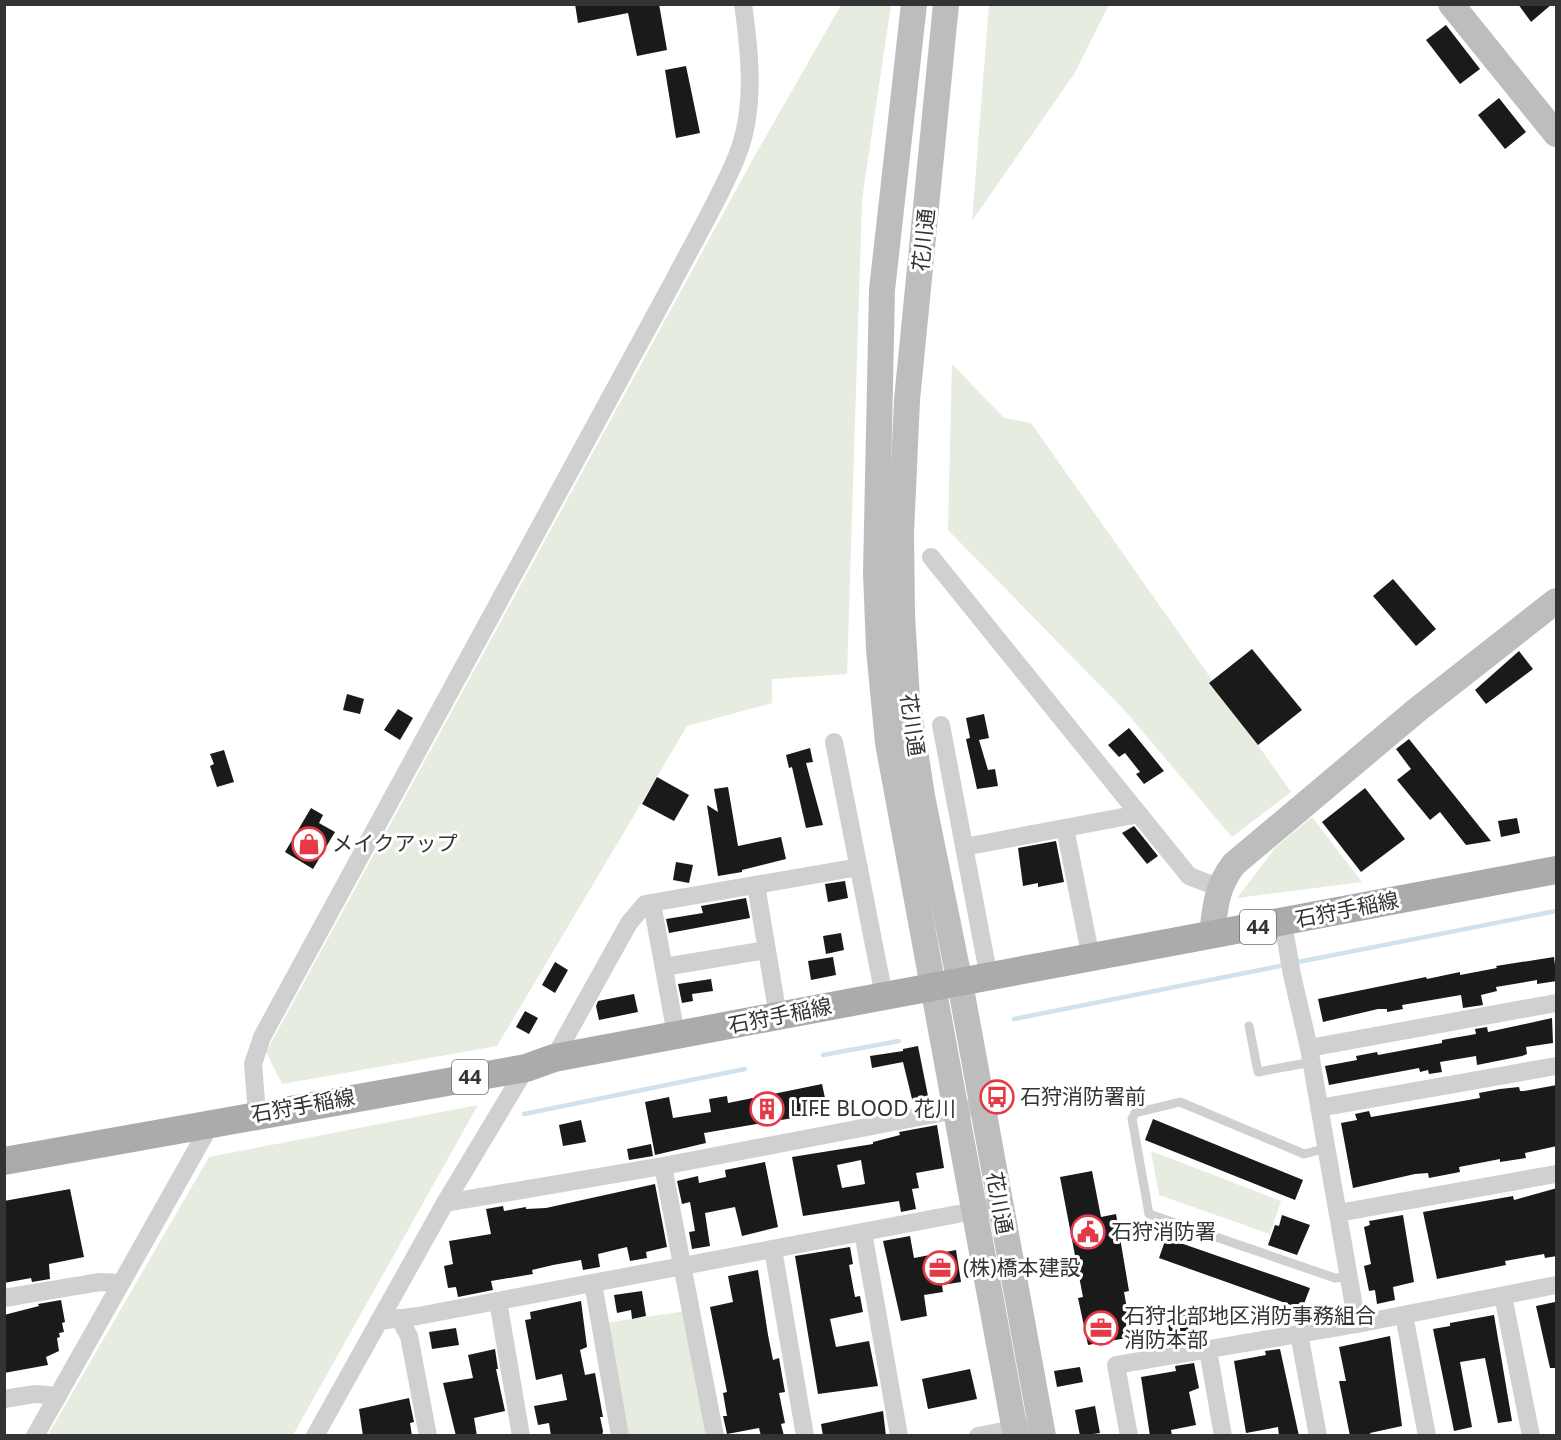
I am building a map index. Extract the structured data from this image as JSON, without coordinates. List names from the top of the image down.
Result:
{
  "streets": {
    "main road": ["石狩手稲線", "44"],
    "street": ["花川通"]
  },
  "crossings": [
    ["花川通", "石狩手稲線"]
  ],
  "places": {
    "shop": ["メイクアップ"],
    "bus stop": ["石狩消防署前"],
    "building": ["LIFE BLOOD 花川"],
    "public building": ["石狩消防署"],
    "office": ["(株)橋本建設", "石狩北部地区消防事務組合 消防本部"]
  }
}
